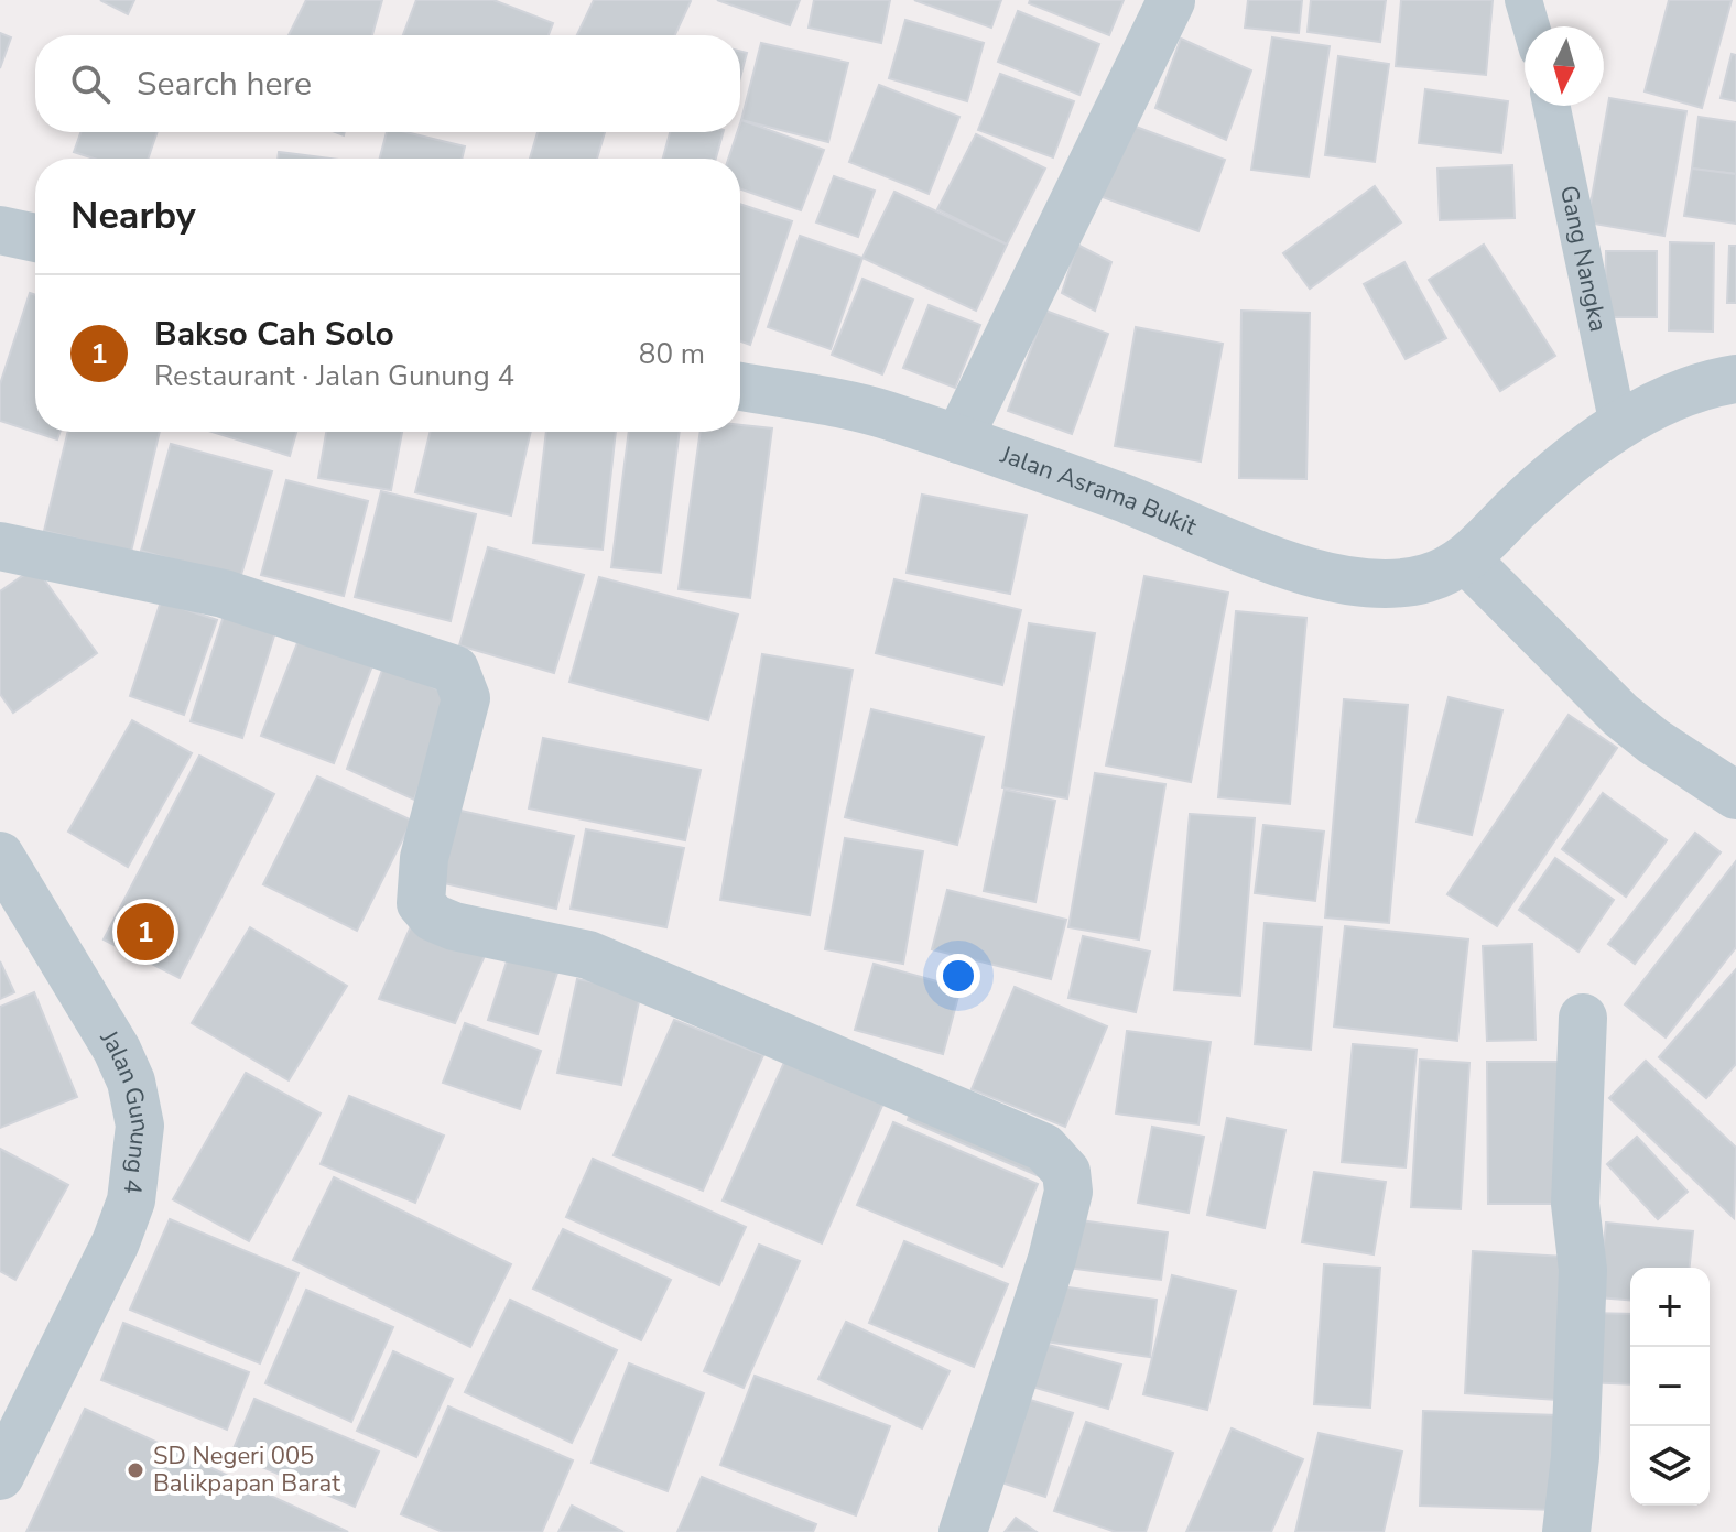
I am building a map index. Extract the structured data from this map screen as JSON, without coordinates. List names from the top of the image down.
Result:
{
  "streets": {
    "street": ["Jalan Asrama Bukit", "Jalan Gunung 4"],
    "lane": ["Gang Nangka"]
  },
  "crossings": [
    ["Gang Nangka", "Jalan Asrama Bukit"]
  ],
  "places": ["SD Negeri 005 Balikpapan Barat"],
  "north": "bottom",
  "page": {
    "search": "Search here",
    "heading": "Nearby",
    "list": [
      {
        "mark": "1",
        "name": "Bakso Cah Solo",
        "note": "Restaurant · Jalan Gunung 4",
        "value": "80 m"
      }
    ],
    "pins": "1",
    "map_buttons": ["+", "−"]
  }
}
